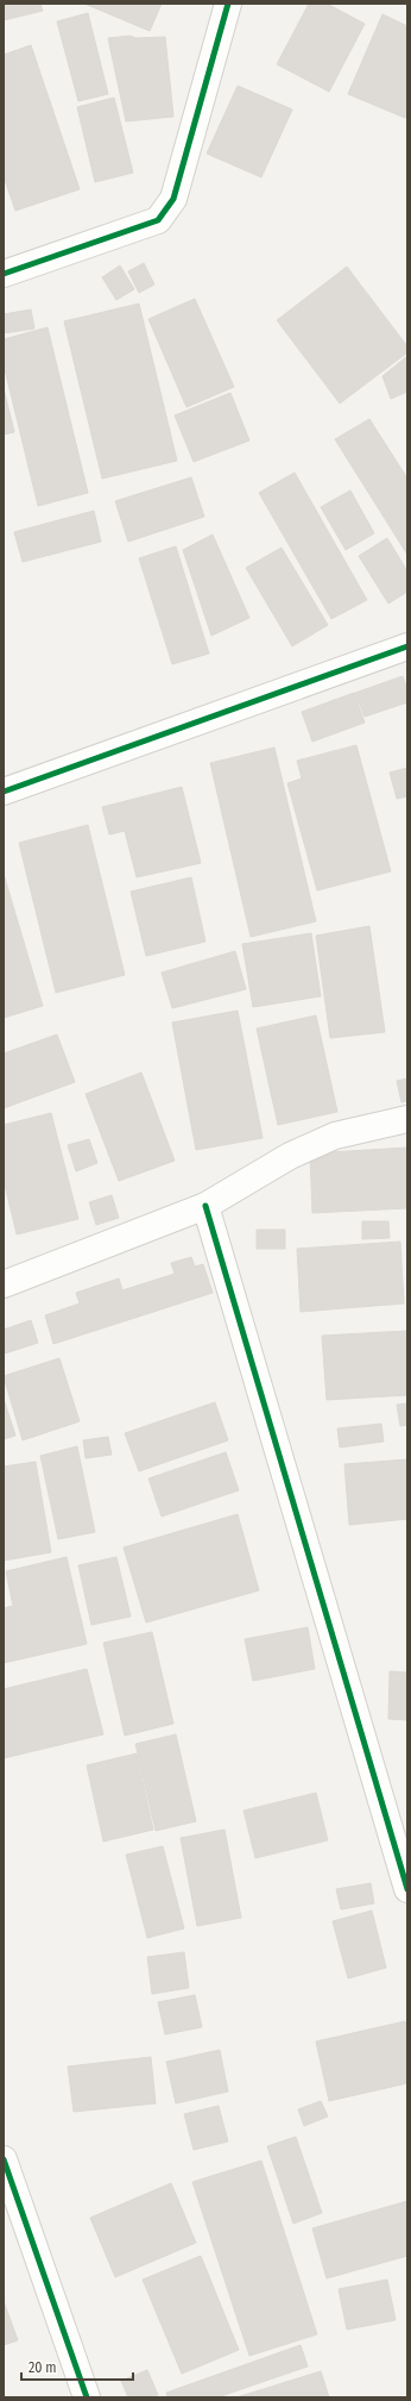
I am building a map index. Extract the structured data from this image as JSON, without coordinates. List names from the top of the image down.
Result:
{
  "scale_bar": "20 m"
}
